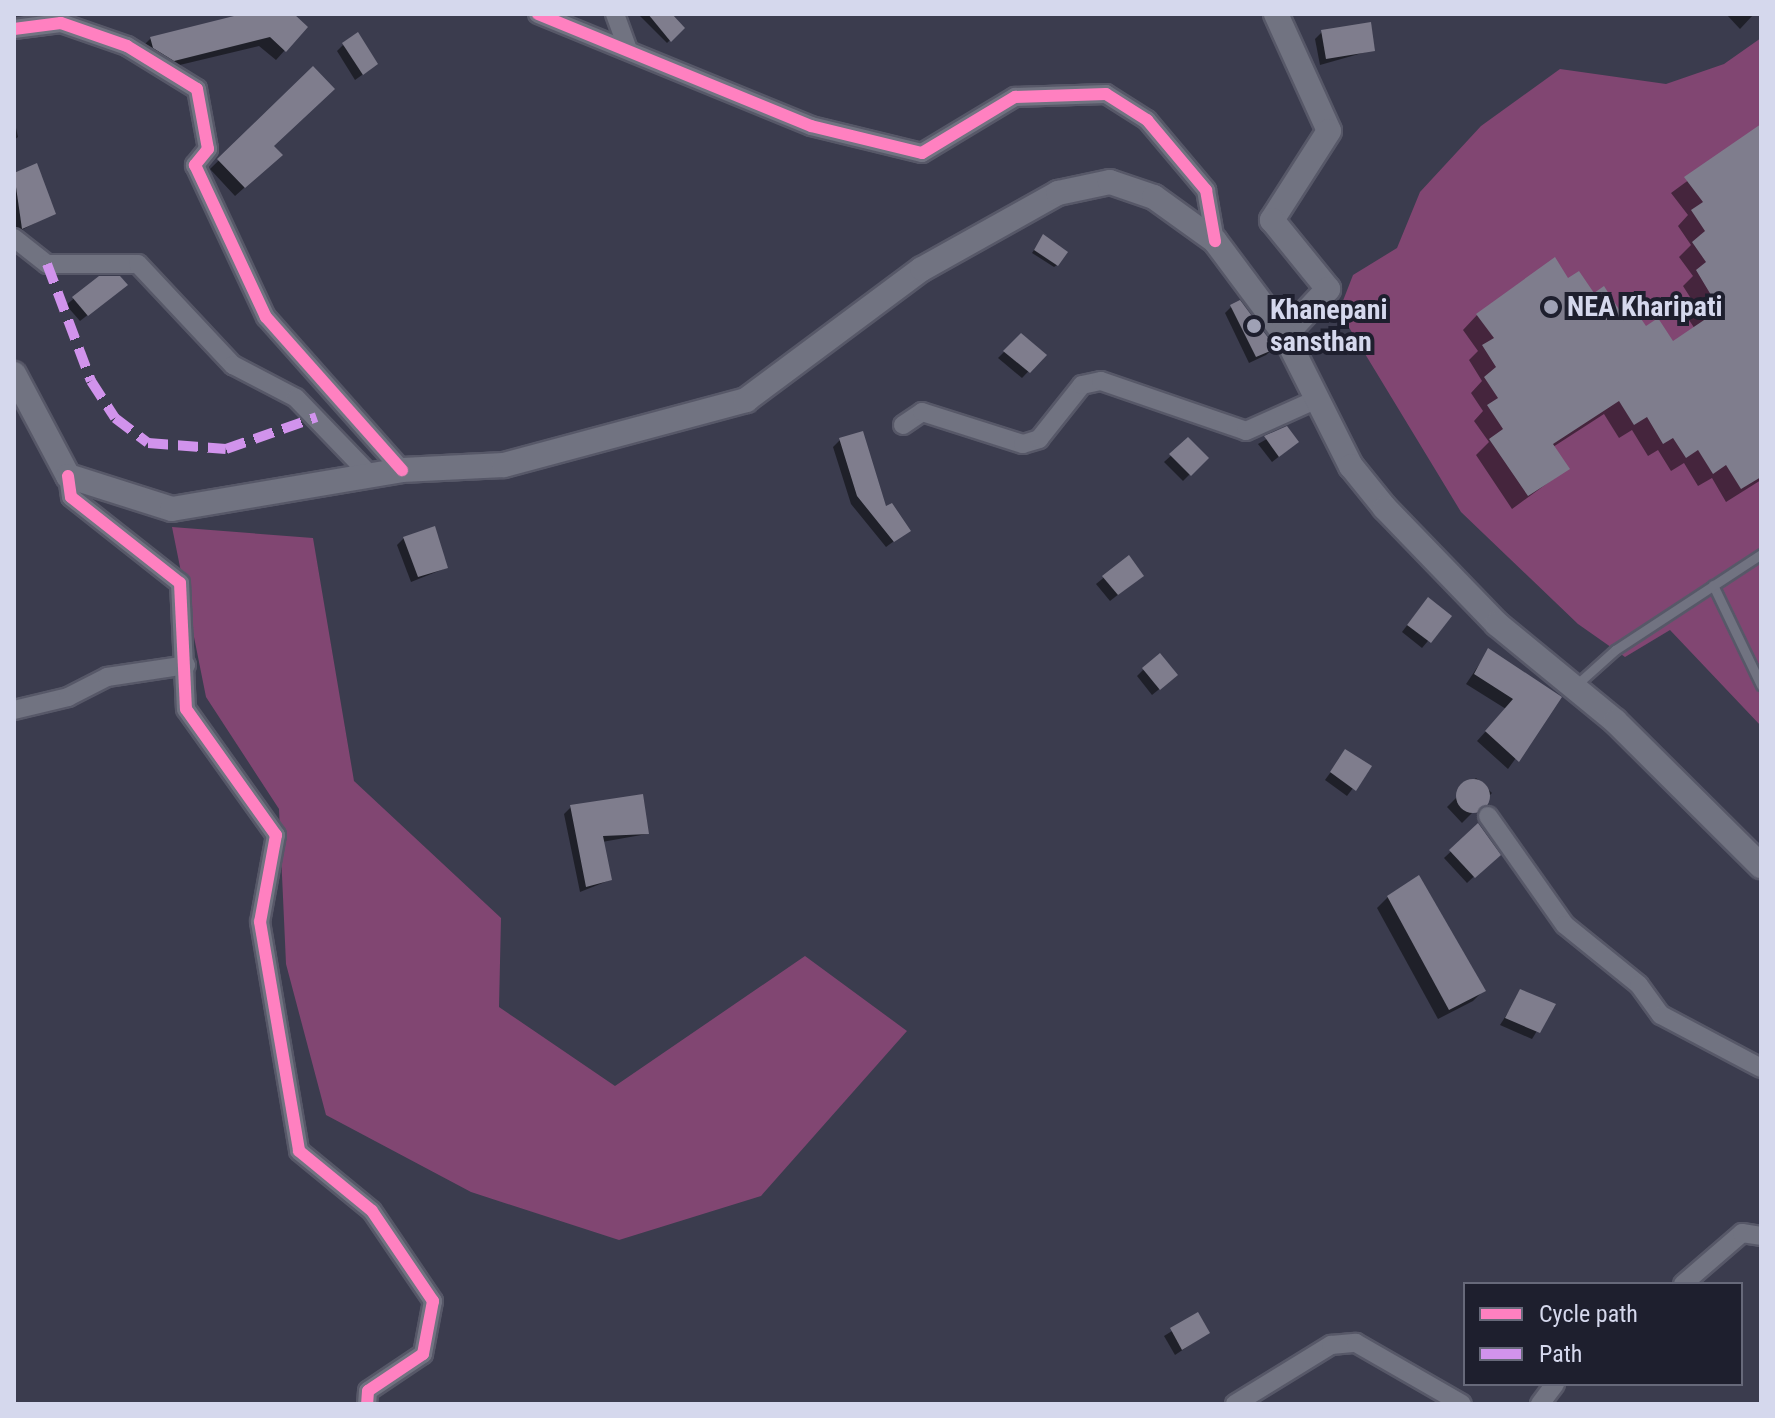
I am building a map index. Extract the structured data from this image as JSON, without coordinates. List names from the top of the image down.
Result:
{
  "places": ["NEA Kharipati", "Khanepani sansthan"],
  "legend": ["Cycle path", "Path"]
}
